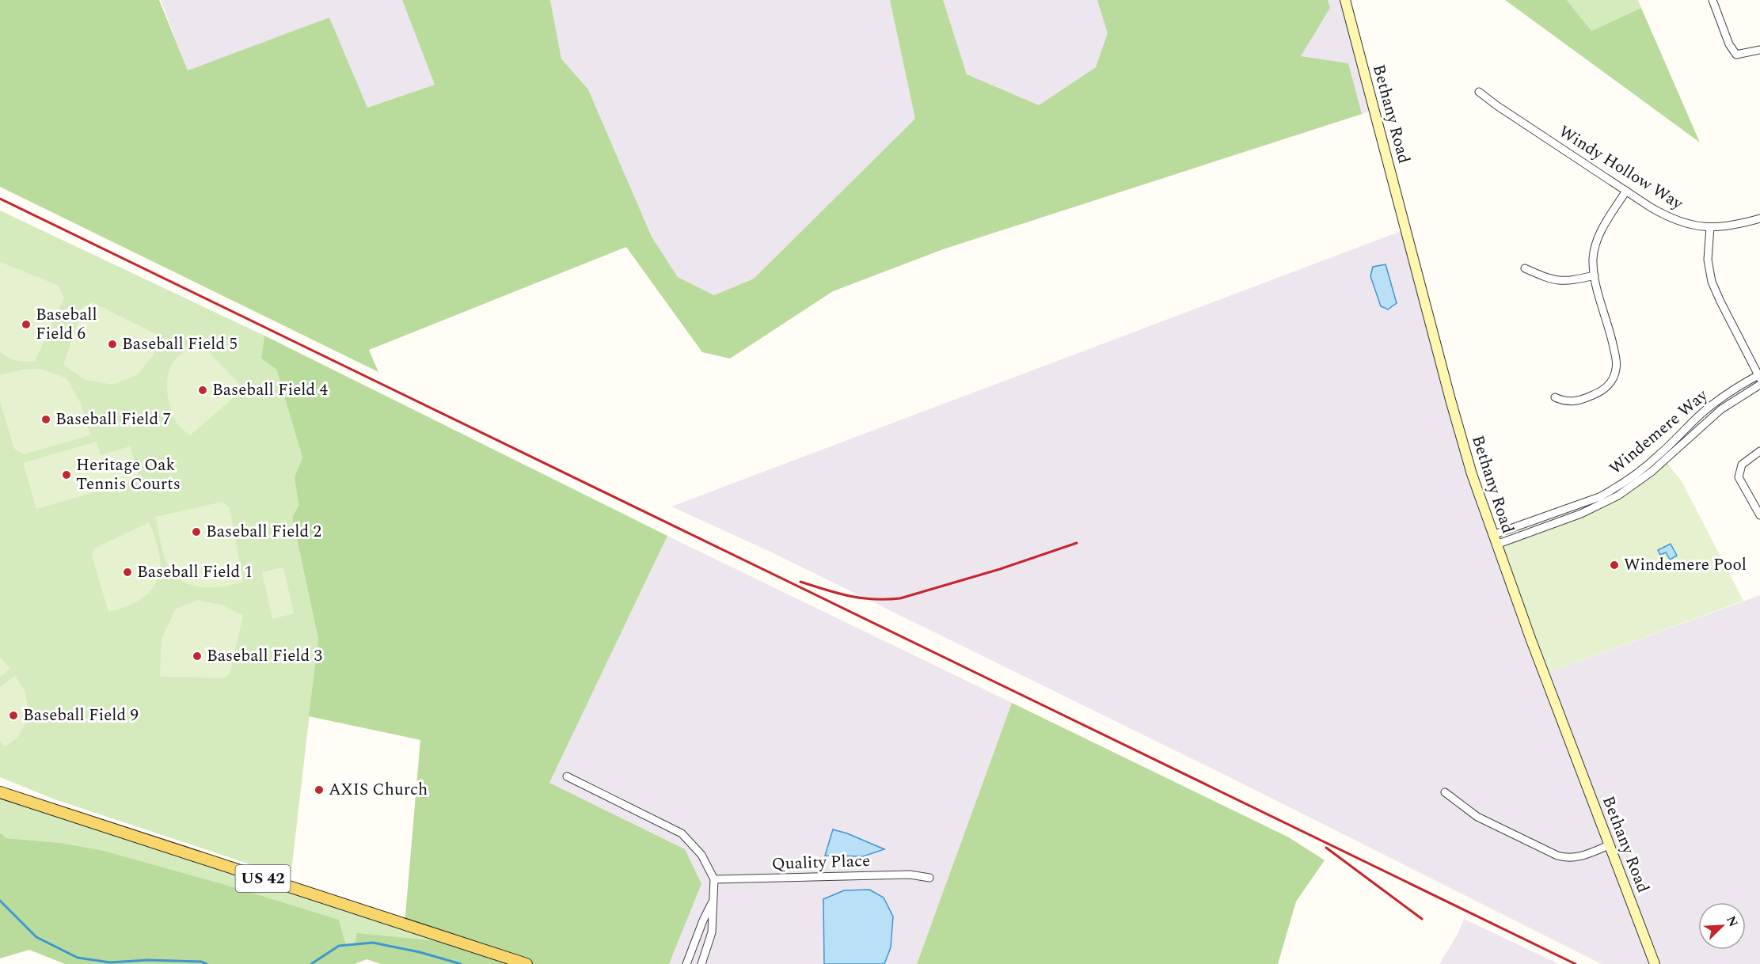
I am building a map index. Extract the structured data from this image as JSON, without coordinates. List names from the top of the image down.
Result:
{
  "streets": {
    "main road": ["Bethany Road", "US 42"],
    "street": ["Windy Hollow Way", "Windemere Way", "Quality Place"]
  },
  "crossings": [
    ["Bethany Road", "Windemere Way"]
  ],
  "places": [
    "Baseball Field 6",
    "Baseball Field 5",
    "Baseball Field 4",
    "Baseball Field 7",
    "Heritage Oak Tennis Courts",
    "Baseball Field 2",
    "Windemere Pool",
    "Baseball Field 1",
    "Baseball Field 3",
    "Baseball Field 9",
    "AXIS Church"
  ],
  "north": "top right"
}
